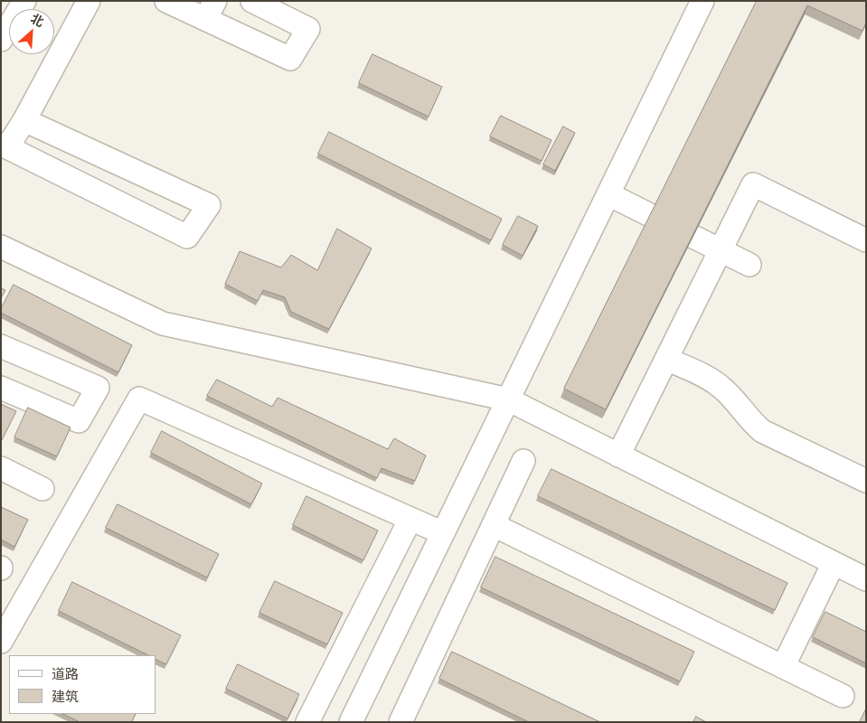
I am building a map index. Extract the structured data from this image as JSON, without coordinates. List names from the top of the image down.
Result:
{
  "legend": ["道路", "建筑"],
  "north": "top right"
}
